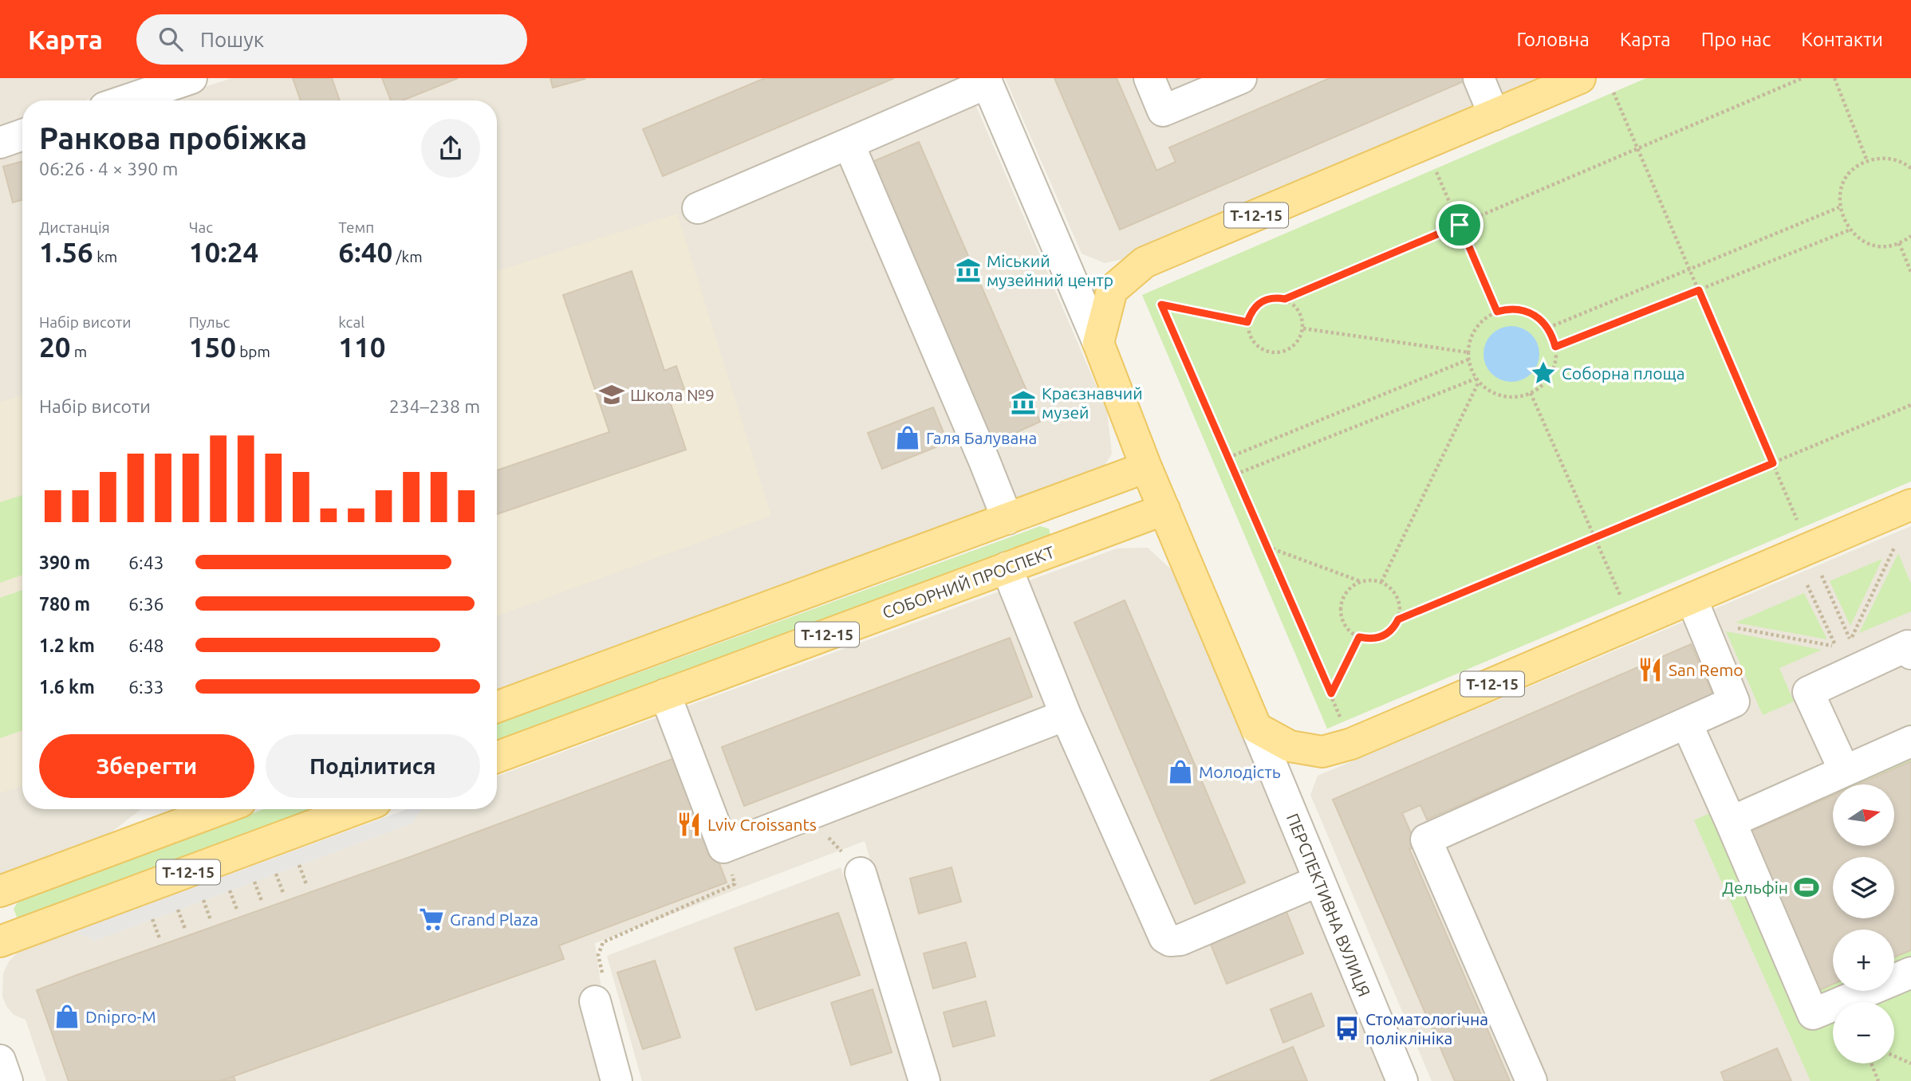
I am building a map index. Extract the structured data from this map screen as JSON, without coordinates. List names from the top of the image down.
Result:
{
  "streets": {
    "main road": ["Т-12-15", "СОБОРНИЙ ПРОСПЕКТ"],
    "street": ["ПЕРСПЕКТИВНА ВУЛИЦЯ"]
  },
  "crossings": [
    ["Т-12-15", "ПЕРСПЕКТИВНА ВУЛИЦЯ"]
  ],
  "places": {
    "museum": ["Міський музейний центр", "Краєзнавчий музей"],
    "place": ["Соборна площа"],
    "school or university": ["Школа №9"],
    "shop": ["Галя Балувана", "Молодість", "Dnipro-M"],
    "restaurant": ["San Remo", "Lviv Croissants"],
    "sports": ["Дельфін"],
    "supermarket": ["Grand Plaza"],
    "bus stop": ["Стоматологічна поліклініка"]
  },
  "north": "right",
  "page": {
    "header": "Карта",
    "search": "Пошук",
    "nav": [
      "Головна",
      "Карта",
      "Про нас",
      "Контакти"
    ],
    "heading": ["Ранкова пробіжка", "06:26 · 4 × 390 m"],
    "stats": [
      ["Дистанція", "1.56 km"],
      ["Час", "10:24"],
      ["Темп", "6:40 /km"],
      ["Набір висоти", "20 m"],
      ["Пульс", "150 bpm"],
      ["kcal", "110"]
    ],
    "chart": ["Набір висоти", "234–238 m"],
    "list": [
      {
        "name": "390 m",
        "note": "6:43"
      },
      {
        "name": "780 m",
        "note": "6:36"
      },
      {
        "name": "1.2 km",
        "note": "6:48"
      },
      {
        "name": "1.6 km",
        "note": "6:33"
      }
    ],
    "buttons": ["Зберегти", "Поділитися"],
    "map_buttons": ["+", "−"]
  }
}
